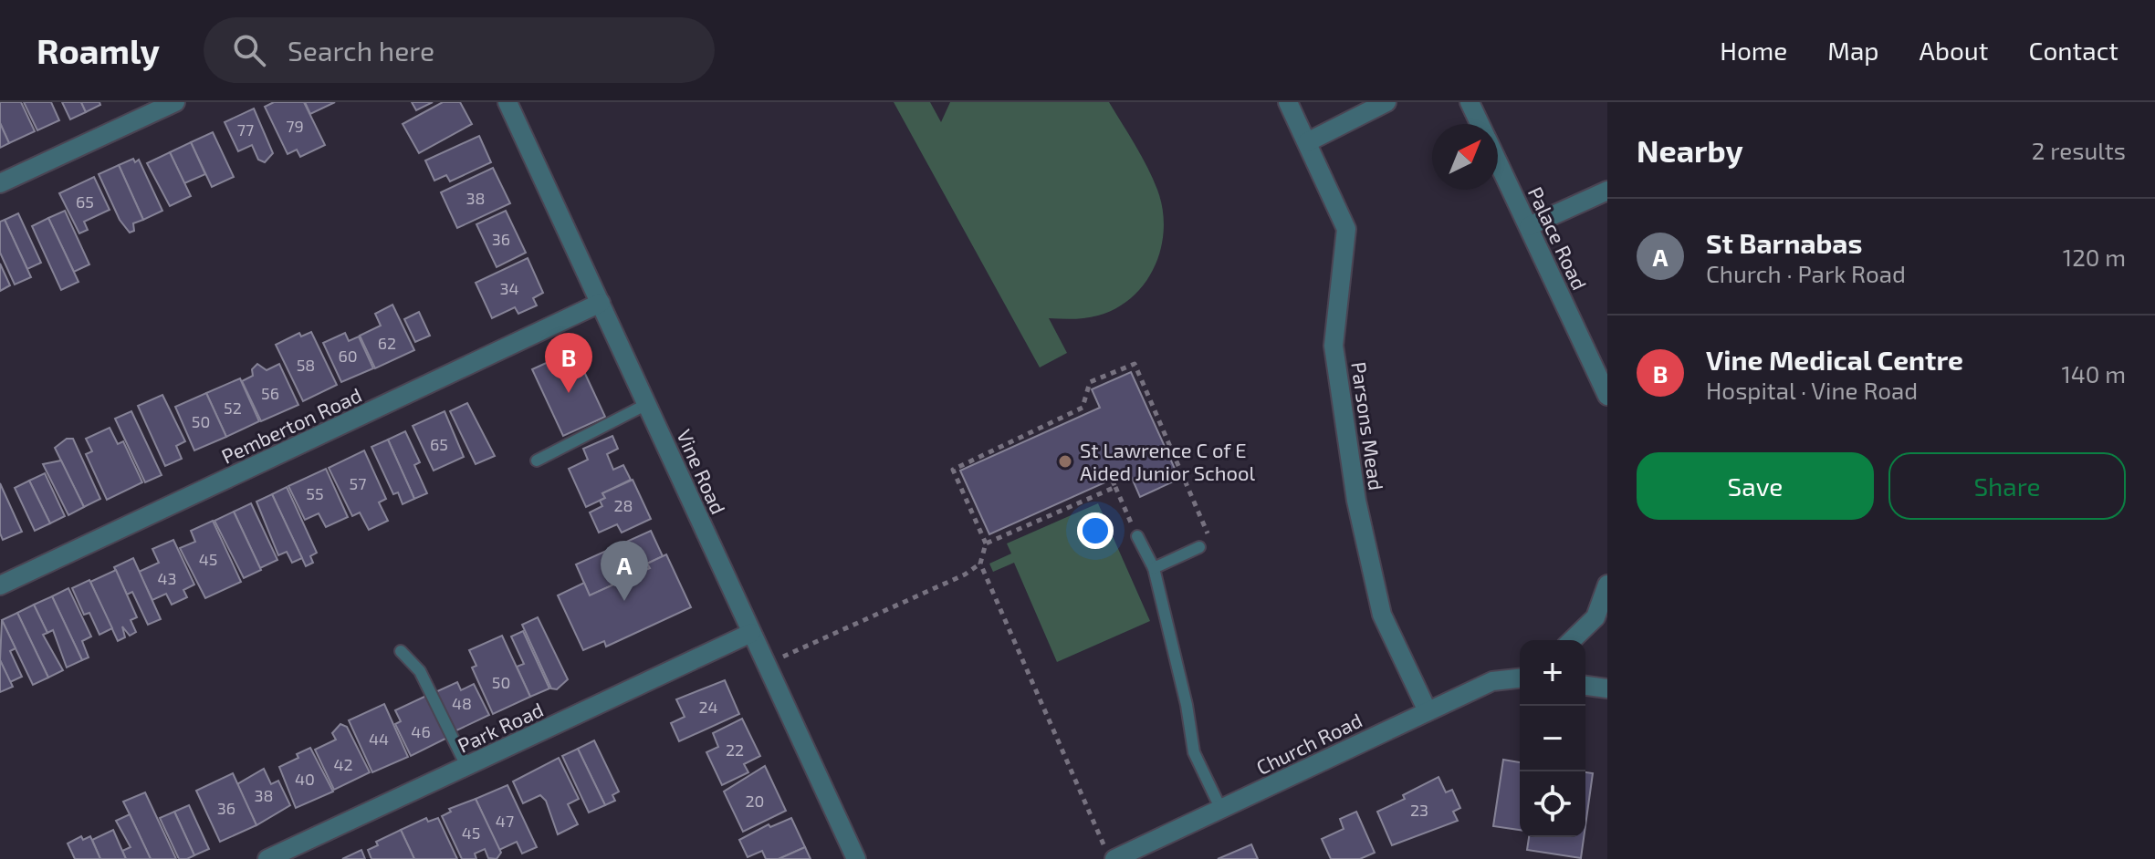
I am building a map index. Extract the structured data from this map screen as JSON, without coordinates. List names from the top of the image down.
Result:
{
  "streets": {
    "street": [
      "Palace Road",
      "Pemberton Road",
      "Parsons Mead",
      "Vine Road",
      "Park Road",
      "Church Road"
    ]
  },
  "crossings": [
    ["Pemberton Road", "Vine Road"],
    ["Parsons Mead", "Church Road"],
    ["Vine Road", "Park Road"]
  ],
  "places": ["St Lawrence C of E Aided Junior School"],
  "house_numbers": [
    "79",
    "77",
    "38",
    "65",
    "36",
    "34",
    "62",
    "60",
    "58",
    "56",
    "52",
    "50",
    "65",
    "57",
    "55",
    "28",
    "45",
    "43",
    "50",
    "48",
    "24",
    "46",
    "44",
    "22",
    "42",
    "40",
    "38",
    "20",
    "36",
    "23",
    "47",
    "45"
  ],
  "north": "top right",
  "page": {
    "header": "Roamly",
    "search": "Search here",
    "nav": [
      "Home",
      "Map",
      "About",
      "Contact"
    ],
    "heading": ["Nearby", "2 results"],
    "list": [
      {
        "mark": "A",
        "name": "St Barnabas",
        "note": "Church · Park Road",
        "value": "120 m"
      },
      {
        "mark": "B",
        "name": "Vine Medical Centre",
        "note": "Hospital · Vine Road",
        "value": "140 m"
      }
    ],
    "pins": ["B", "A"],
    "buttons": ["Save", "Share"],
    "map_buttons": ["+", "−"]
  }
}
